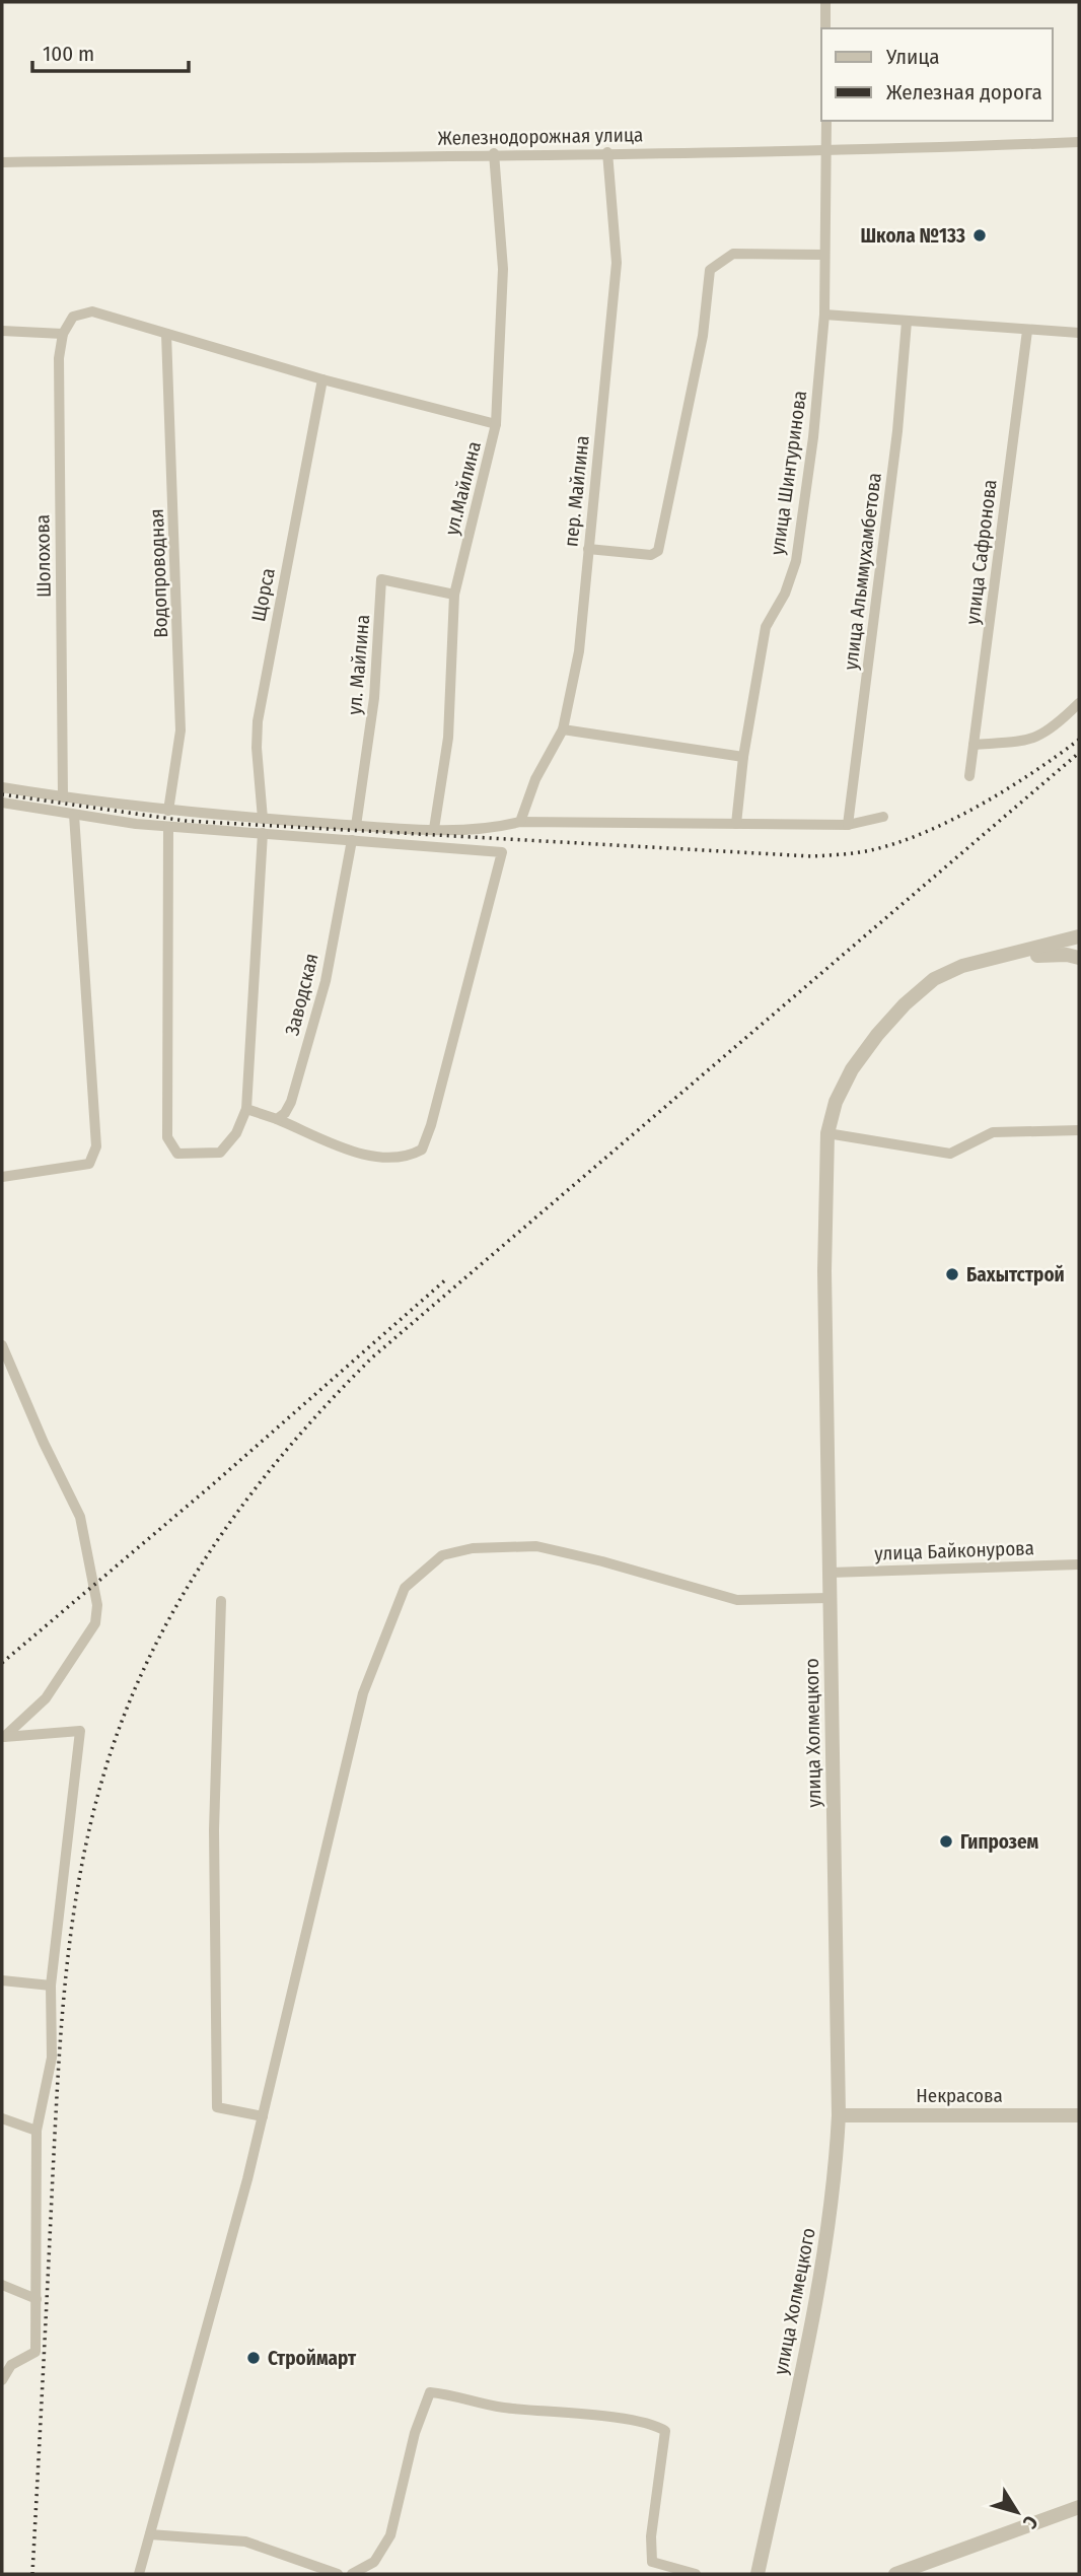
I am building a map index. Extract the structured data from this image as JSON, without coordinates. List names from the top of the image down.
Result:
{
  "streets": {
    "street": [
      "Железнодорожная улица",
      "улица Шинтуринова",
      "ул.Майлина",
      "пер. Майлина",
      "улица Сафронова",
      "Шолохова",
      "улица Альммухамбетова",
      "Водопроводная",
      "Щорса",
      "ул. Майлина",
      "Заводская",
      "улица Байконурова",
      "улица Холмецкого",
      "Некрасова"
    ]
  },
  "crossings": [
    ["Железнодорожная улица", "улица Шинтуринова"],
    ["Железнодорожная улица", "ул.Майлина"],
    ["Железнодорожная улица", "пер. Майлина"],
    ["ул.Майлина", "ул. Майлина"],
    ["Шолохова", "Водопроводная"],
    ["улица Байконурова", "улица Холмецкого"],
    ["улица Холмецкого", "Некрасова"]
  ],
  "places": [
    "Школа №133",
    "Бахытстрой",
    "Гипрозем",
    "Строймарт"
  ],
  "legend": ["Улица", "Железная дорога"],
  "scale_bar": "100 m",
  "north": "bottom right"
}
